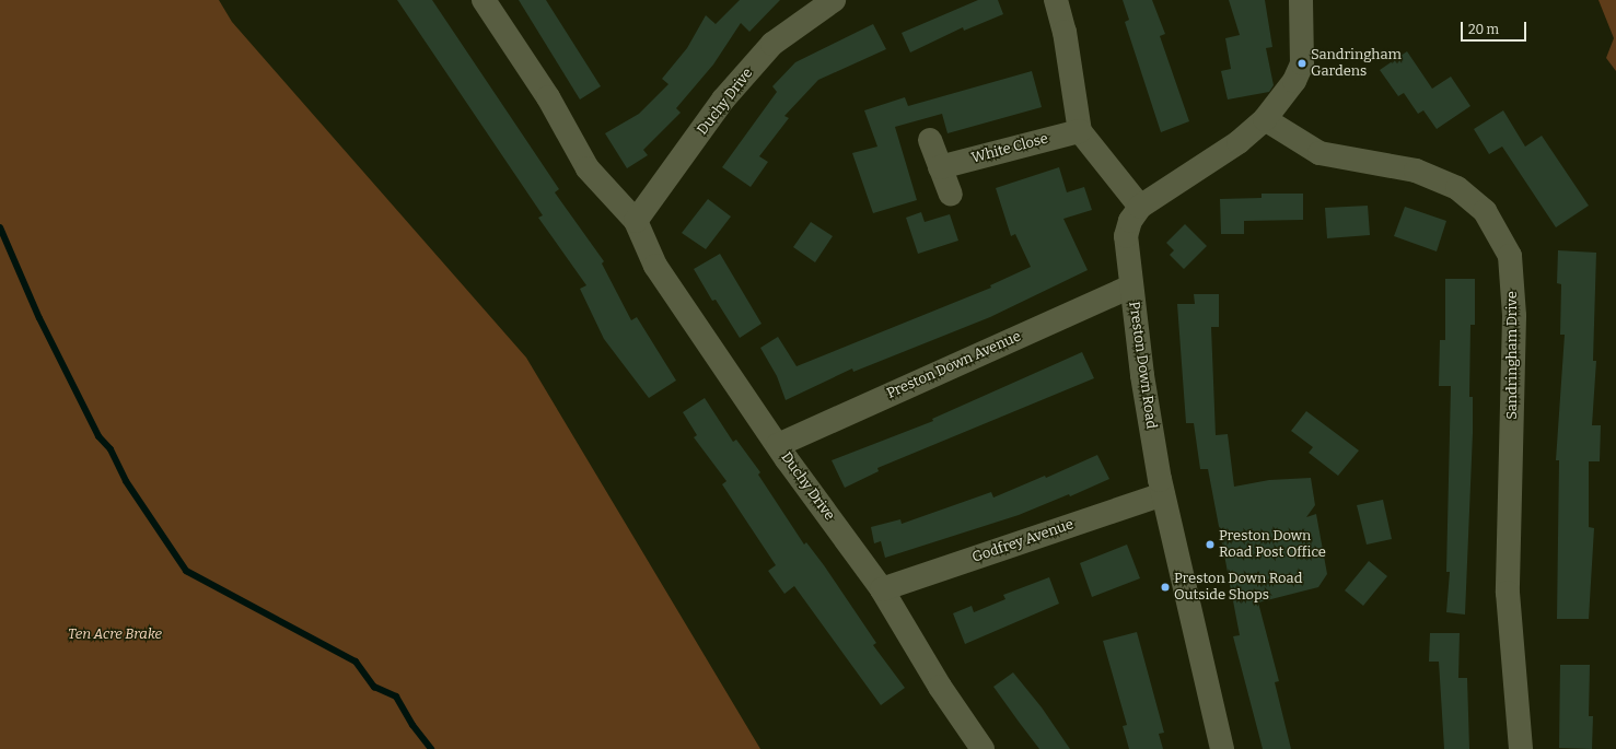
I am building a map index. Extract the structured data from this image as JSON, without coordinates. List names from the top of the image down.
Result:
{
  "streets": {
    "street": [
      "Duchy Drive",
      "White Close",
      "Sandringham Drive",
      "Preston Down Avenue",
      "Preston Down Road",
      "Godfrey Avenue"
    ]
  },
  "crossings": [
    ["Duchy Drive", "Preston Down Avenue"],
    ["Duchy Drive", "Godfrey Avenue"],
    ["Preston Down Avenue", "Preston Down Road"],
    ["Preston Down Road", "Godfrey Avenue"]
  ],
  "parks": ["Ten Acre Brake"],
  "places": ["Sandringham Gardens", "Preston Down Road Post Office", "Preston Down Road Outside Shops"],
  "scale_bar": "20 m"
}
